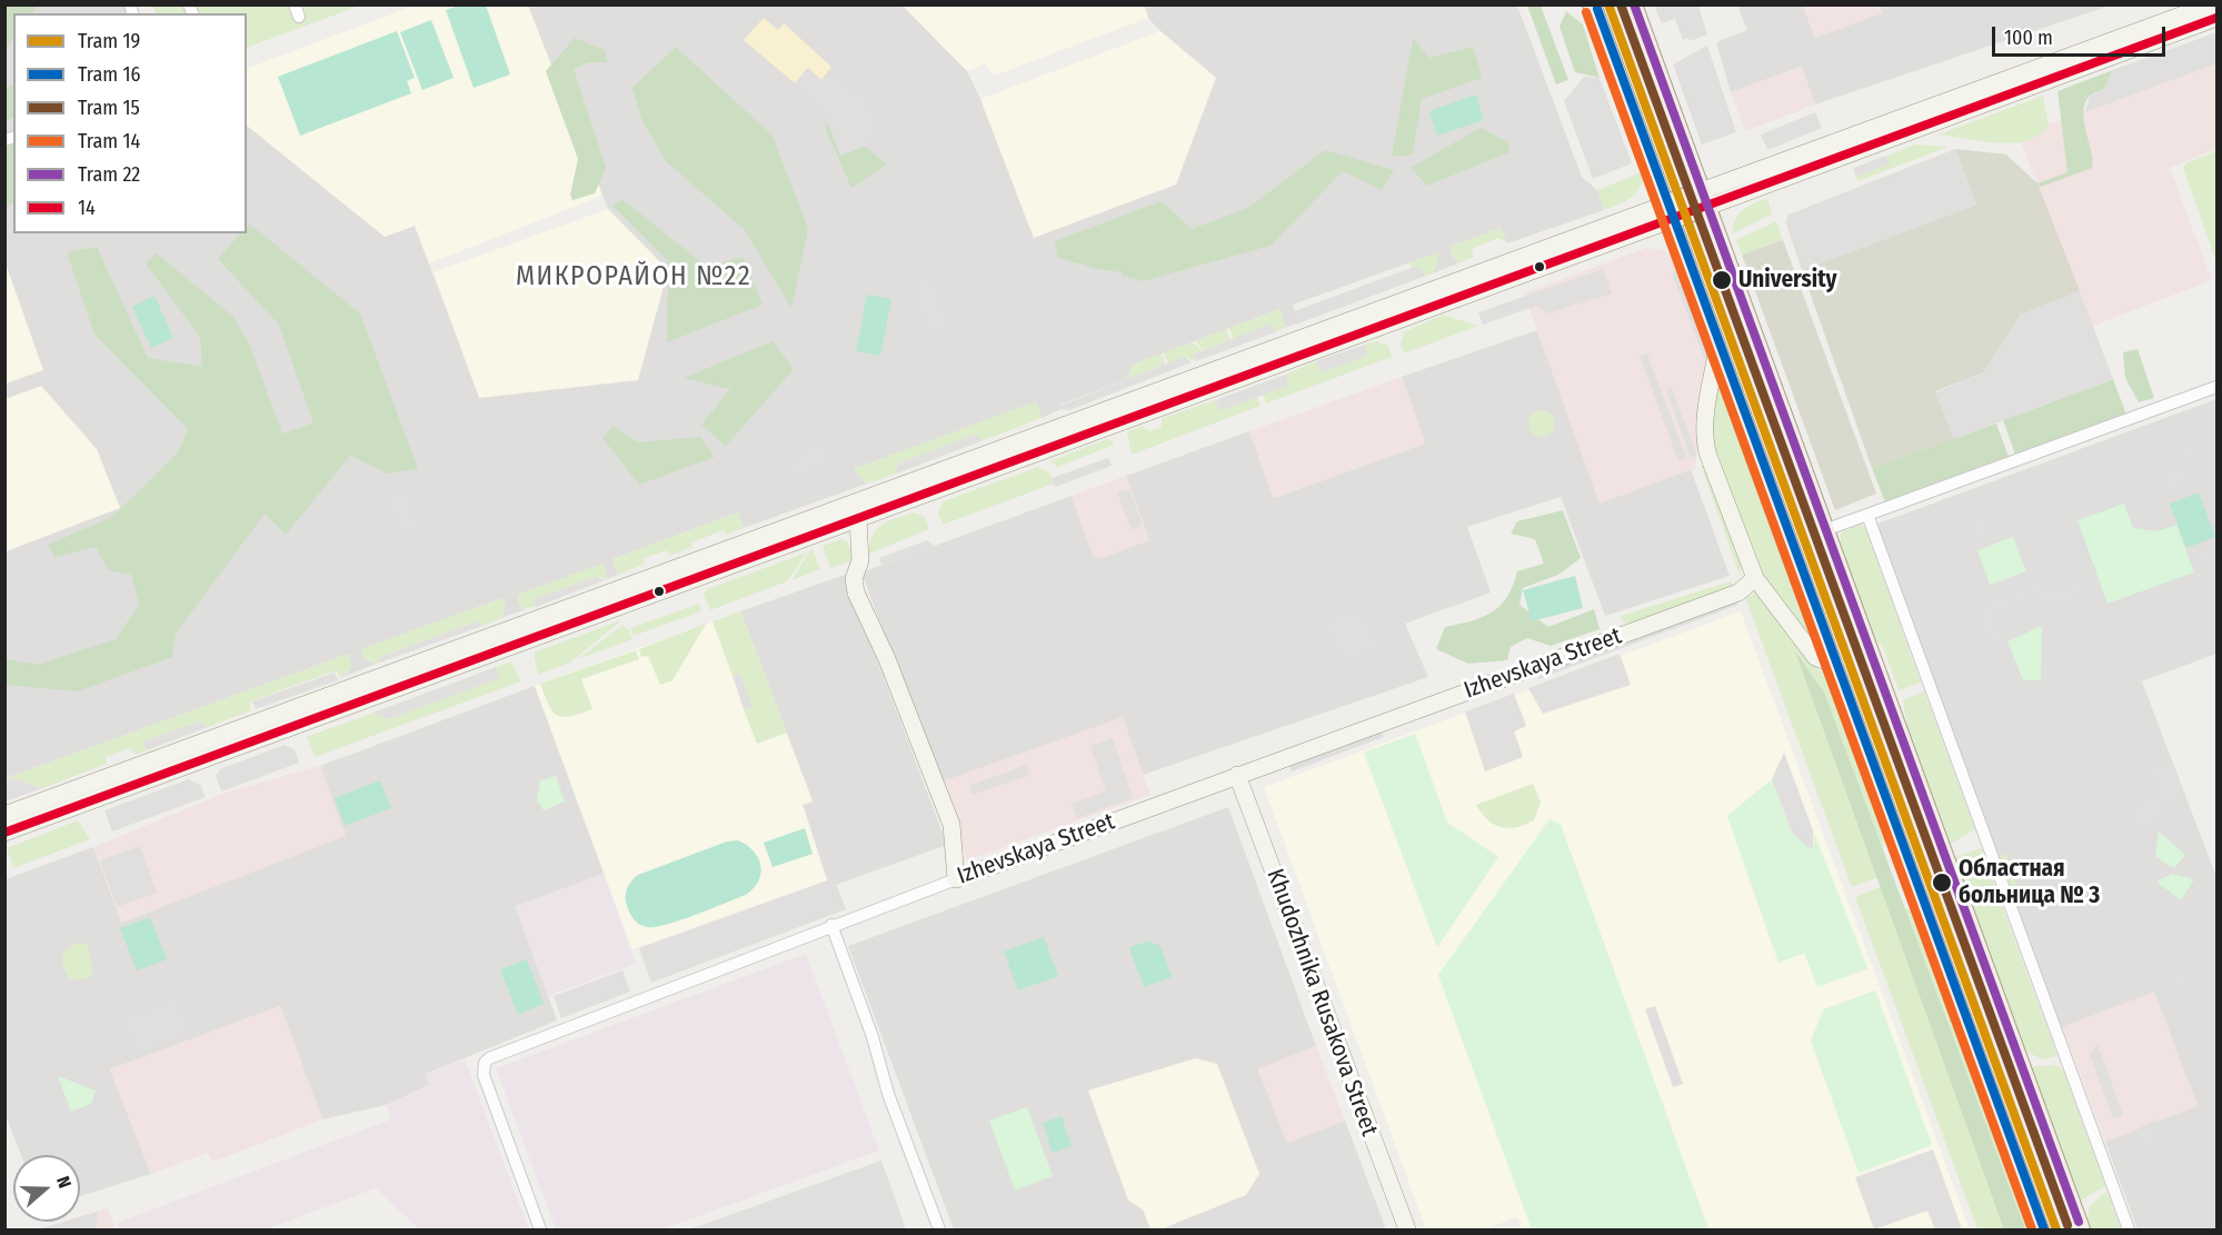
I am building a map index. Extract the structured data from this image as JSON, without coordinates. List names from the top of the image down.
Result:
{
  "streets": {
    "main road": ["Izhevskaya Street", "Khudozhnika Rusakova Street"]
  },
  "crossings": [
    ["Izhevskaya Street", "Khudozhnika Rusakova Street"]
  ],
  "districts": ["МИКРОРАЙОН №22"],
  "places": ["University", "Областная больница № 3"],
  "lines": [
    "tram line 19",
    "tram line 15",
    "tram line 22",
    "tram line 16",
    "tram line 14",
    "transit line 14"
  ],
  "legend": [
    "Tram 19",
    "Tram 16",
    "Tram 15",
    "Tram 14",
    "Tram 22",
    "14"
  ],
  "scale_bar": "100 m",
  "north": "right"
}
